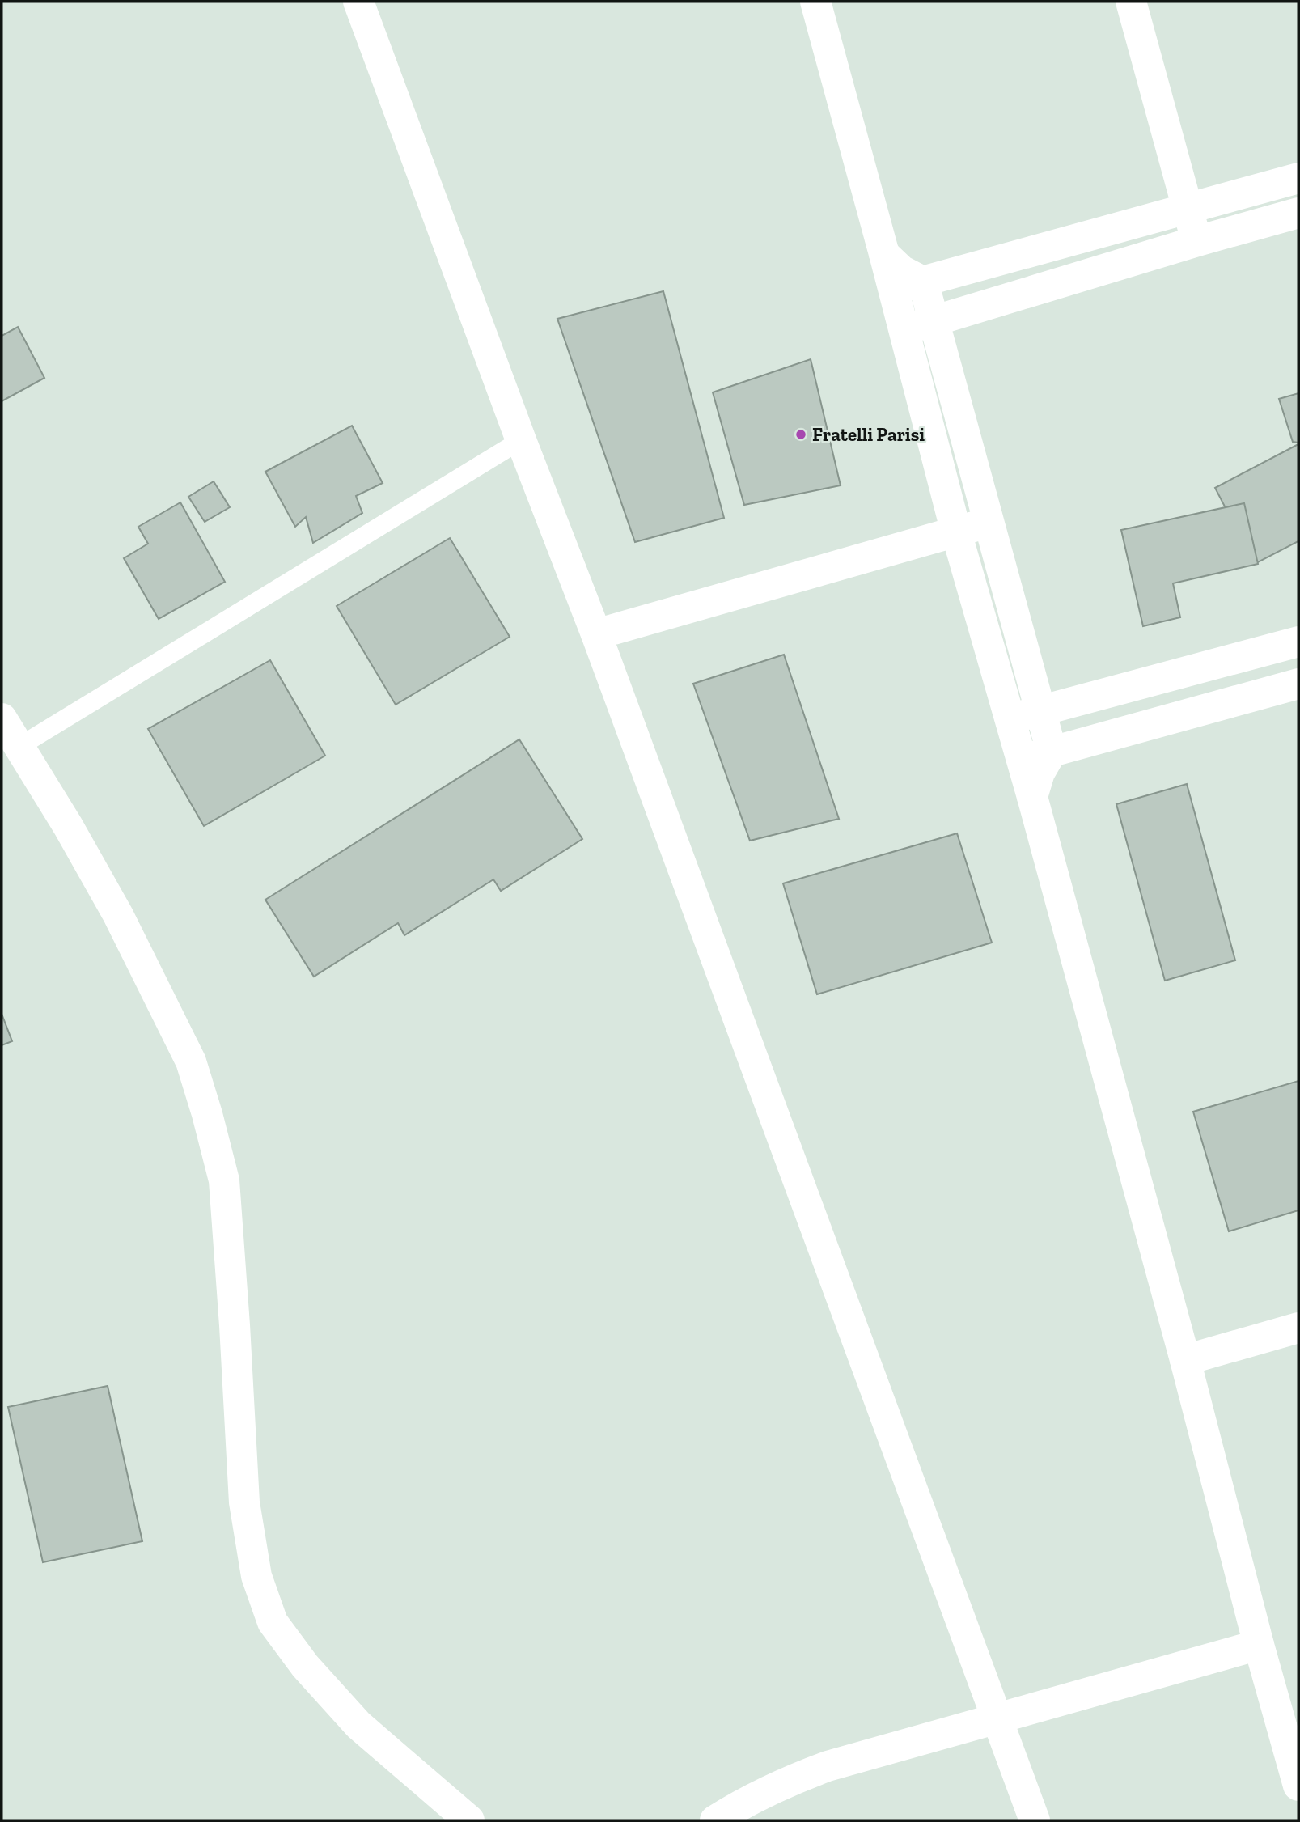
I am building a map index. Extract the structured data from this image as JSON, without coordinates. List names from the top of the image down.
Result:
{
  "places": ["Fratelli Parisi"]
}
